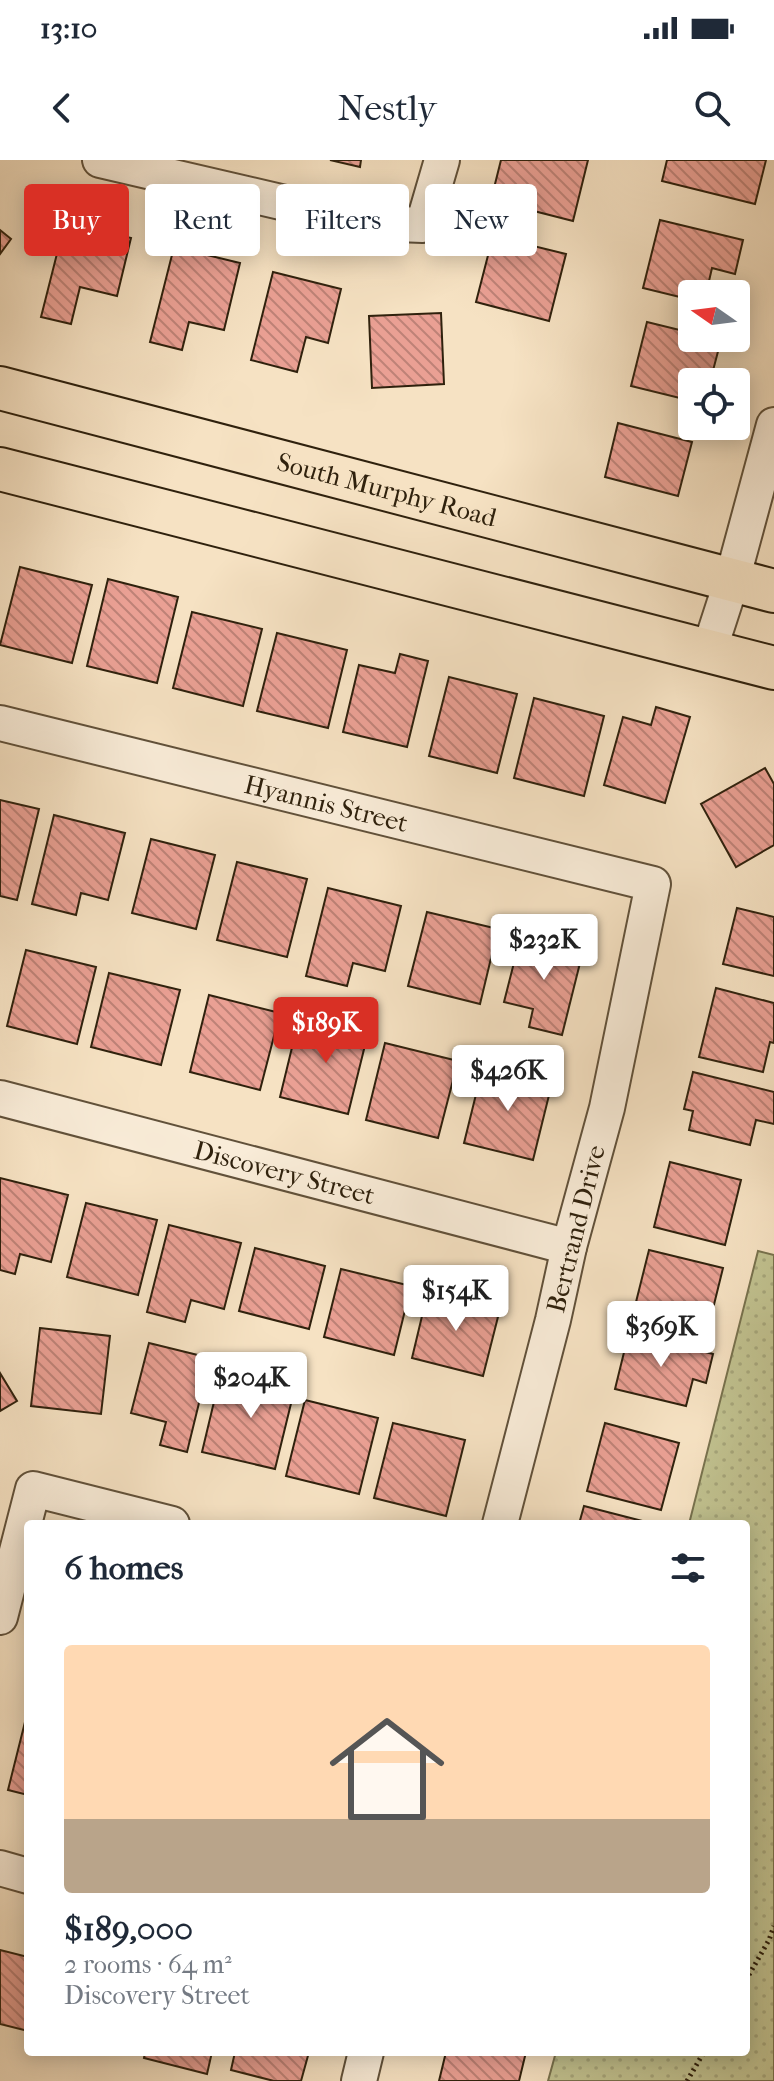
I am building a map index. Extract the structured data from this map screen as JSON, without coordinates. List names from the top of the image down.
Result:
{
  "streets": {
    "main road": ["South Murphy Road"],
    "street": ["Hyannis Street", "Discovery Street", "Bertrand Drive"]
  },
  "crossings": [
    ["Hyannis Street", "Bertrand Drive"],
    ["Discovery Street", "Bertrand Drive"]
  ],
  "north": "left",
  "page": {
    "status": "13:10",
    "header": "Nestly",
    "chip": [
      "Buy",
      "Rent",
      "Filters",
      "New"
    ],
    "price": [
      "$232K",
      "$189K",
      "$426K",
      "$154K",
      "$369K",
      "$204K"
    ],
    "heading": "6 homes",
    "list": [
      {
        "name": "$189,000",
        "note": "2 rooms · 64 m² · Discovery Street"
      }
    ]
  }
}
